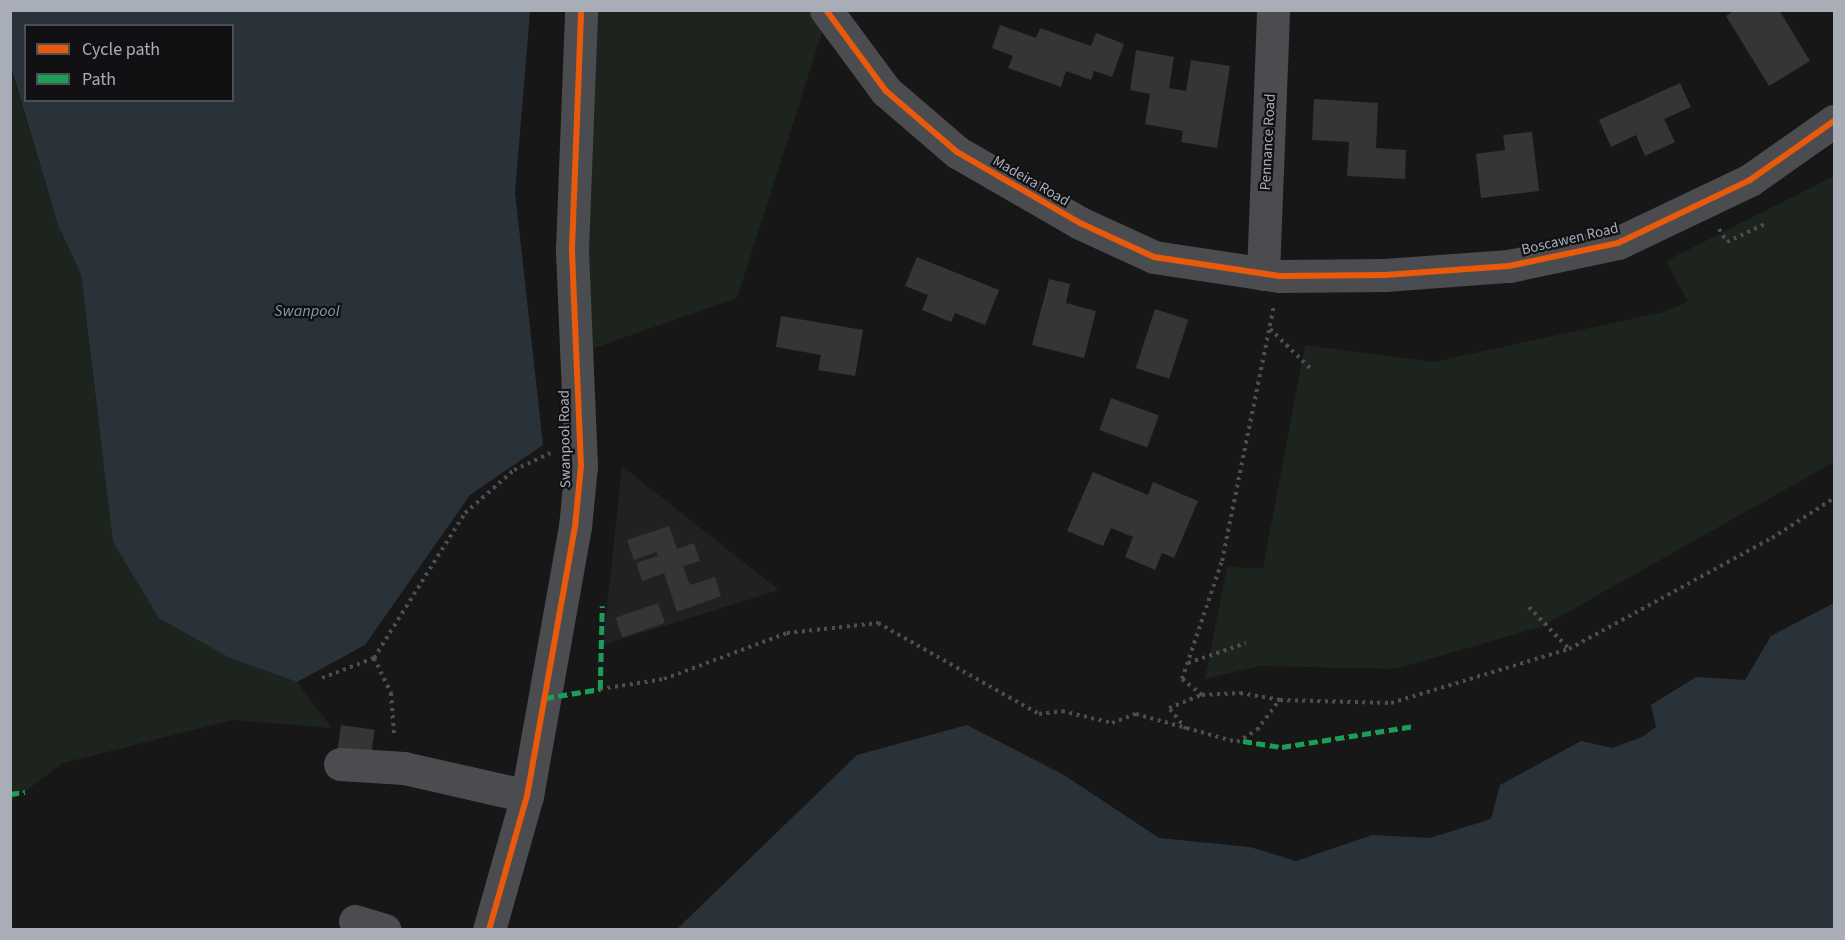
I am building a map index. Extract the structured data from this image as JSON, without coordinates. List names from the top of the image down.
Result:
{
  "streets": {
    "street": [
      "Pennance Road",
      "Madeira Road",
      "Boscawen Road",
      "Swanpool Road"
    ]
  },
  "crossings": [
    ["Pennance Road", "Madeira Road"],
    ["Pennance Road", "Boscawen Road"],
    ["Madeira Road", "Boscawen Road"]
  ],
  "water": ["Swanpool"],
  "legend": ["Cycle path", "Path"]
}
